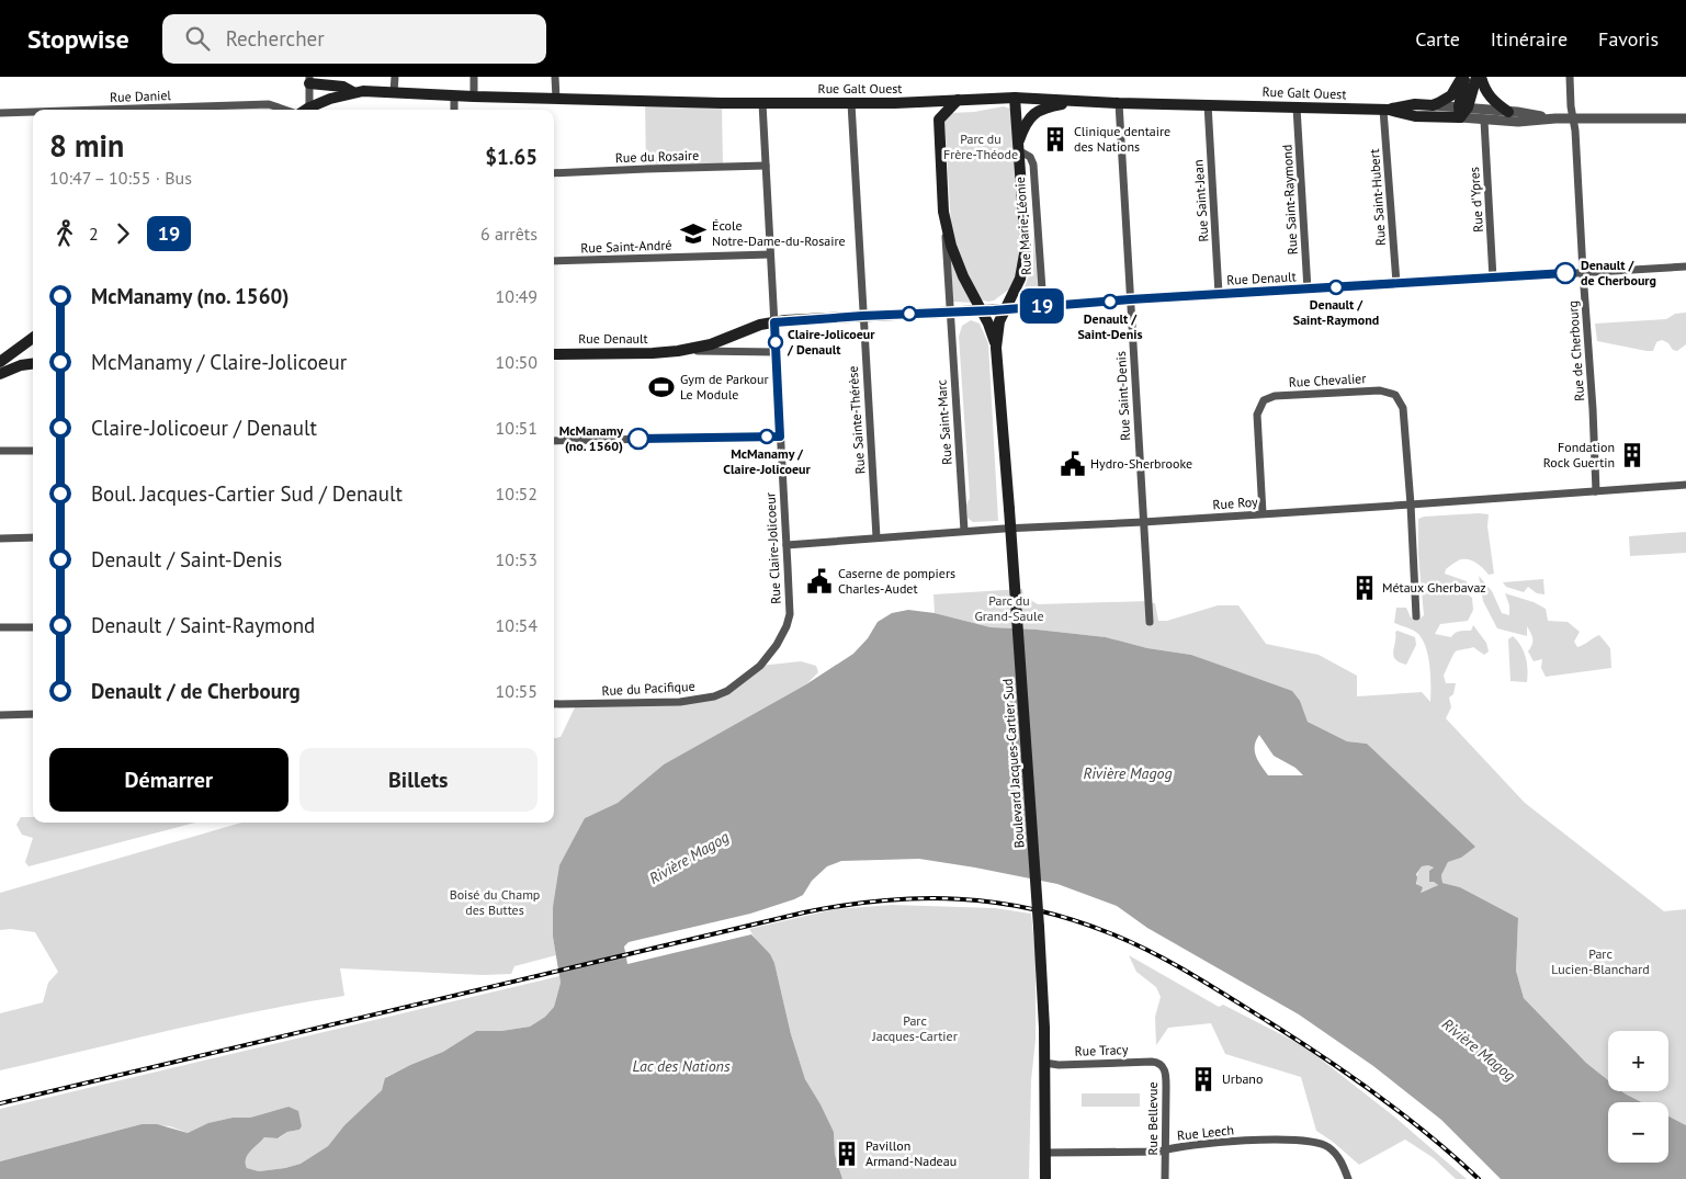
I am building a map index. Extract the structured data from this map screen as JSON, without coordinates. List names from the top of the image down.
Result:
{
  "streets": {
    "main road": [
      "Rue Galt Ouest",
      "Rue Marie-Léonie",
      "Rue Denault",
      "Boulevard Jacques-Cartier Sud"
    ],
    "street": [
      "Rue Daniel",
      "Rue du Rosaire",
      "Rue Saint-Hubert",
      "Rue Saint-Raymond",
      "Rue d'Ypres",
      "Rue Saint-Jean",
      "Rue Saint-André",
      "Rue de Cherbourg",
      "Rue Chevalier",
      "Rue Saint-Denis",
      "Rue Sainte-Thérèse",
      "Rue Saint-Marc",
      "Rue Roy",
      "Rue Claire-Jolicoeur",
      "Rue du Pacifique",
      "Rue Tracy",
      "Rue Bellevue",
      "Rue Leech"
    ]
  },
  "crossings": [
    ["Rue Galt Ouest", "Rue Saint-Hubert"],
    ["Rue Galt Ouest", "Rue Saint-Raymond"],
    ["Rue Galt Ouest", "Rue d'Ypres"],
    ["Rue Galt Ouest", "Rue Saint-Jean"],
    ["Rue Galt Ouest", "Rue Marie-Léonie"],
    ["Rue Galt Ouest", "Rue de Cherbourg"],
    ["Rue Galt Ouest", "Rue Saint-Denis"],
    ["Rue Galt Ouest", "Rue Sainte-Thérèse"],
    ["Rue Galt Ouest", "Rue Claire-Jolicoeur"],
    ["Rue Galt Ouest", "Boulevard Jacques-Cartier Sud"],
    ["Rue du Rosaire", "Rue Claire-Jolicoeur"],
    ["Rue Saint-Hubert", "Rue Denault"],
    ["Rue Saint-Raymond", "Rue Denault"],
    ["Rue d'Ypres", "Rue Denault"],
    ["Rue Saint-Jean", "Rue Denault"],
    ["Rue Marie-Léonie", "Rue Denault"],
    ["Rue Marie-Léonie", "Boulevard Jacques-Cartier Sud"],
    ["Rue Saint-André", "Rue Claire-Jolicoeur"],
    ["Rue Denault", "Rue de Cherbourg"],
    ["Rue Denault", "Rue Saint-Denis"],
    ["Rue Denault", "Rue Sainte-Thérèse"],
    ["Rue Denault", "Rue Saint-Marc"],
    ["Rue Denault", "Rue Claire-Jolicoeur"],
    ["Rue Denault", "Boulevard Jacques-Cartier Sud"],
    ["Rue de Cherbourg", "Rue Roy"],
    ["Rue Chevalier", "Rue Roy"],
    ["Rue Saint-Denis", "Rue Roy"],
    ["Rue Sainte-Thérèse", "Rue Roy"],
    ["Rue Saint-Marc", "Rue Roy"],
    ["Rue Saint-Marc", "Boulevard Jacques-Cartier Sud"],
    ["Rue Roy", "Rue Claire-Jolicoeur"],
    ["Rue Claire-Jolicoeur", "Rue du Pacifique"],
    ["Boulevard Jacques-Cartier Sud", "Rue Tracy"],
    ["Boulevard Jacques-Cartier Sud", "Rue Leech"],
    ["Rue Tracy", "Rue Bellevue"],
    ["Rue Bellevue", "Rue Leech"]
  ],
  "water": ["Rivière Magog", "Lac des Nations"],
  "parks": [
    "Parc du Frère-Théode",
    "Parc du Grand-Saule",
    "Boisé du Champ des Buttes",
    "Parc Lucien-Blanchard",
    "Parc Jacques-Cartier"
  ],
  "places": {
    "building": [
      "Clinique dentaire des Nations",
      "Fondation Rock Guertin",
      "Métaux Gherbavaz",
      "Urbano",
      "Pavillon Armand-Nadeau"
    ],
    "school or university": ["École Notre-Dame-du-Rosaire"],
    "other": [
      "Denault / de Cherbourg",
      "Denault / Saint-Raymond",
      "Denault / Saint-Denis",
      "Claire-Jolicoeur / Denault",
      "McManamy / Claire-Jolicoeur",
      "McManamy (no. 1560)"
    ],
    "sports": ["Gym de Parkour Le Module"],
    "public building": ["Hydro-Sherbrooke", "Caserne de pompiers Charles-Audet"]
  },
  "lines": ["bus line 19"],
  "page": {
    "header": "Stopwise",
    "search": "Rechercher",
    "nav": ["Carte", "Itinéraire", "Favoris"],
    "on_map": "19",
    "heading": ["8 min", "10:47 – 10:55 · Bus", "$1.65"],
    "legs": ["2", "19", "6 arrêts"],
    "list": [
      {
        "name": "McManamy (no. 1560)",
        "value": "10:49"
      },
      {
        "name": "McManamy / Claire-Jolicoeur",
        "value": "10:50"
      },
      {
        "name": "Claire-Jolicoeur / Denault",
        "value": "10:51"
      },
      {
        "name": "Boul. Jacques-Cartier Sud / Denault",
        "value": "10:52"
      },
      {
        "name": "Denault / Saint-Denis",
        "value": "10:53"
      },
      {
        "name": "Denault / Saint-Raymond",
        "value": "10:54"
      },
      {
        "name": "Denault / de Cherbourg",
        "value": "10:55"
      }
    ],
    "buttons": ["Démarrer", "Billets"],
    "map_buttons": ["+", "−"]
  }
}
